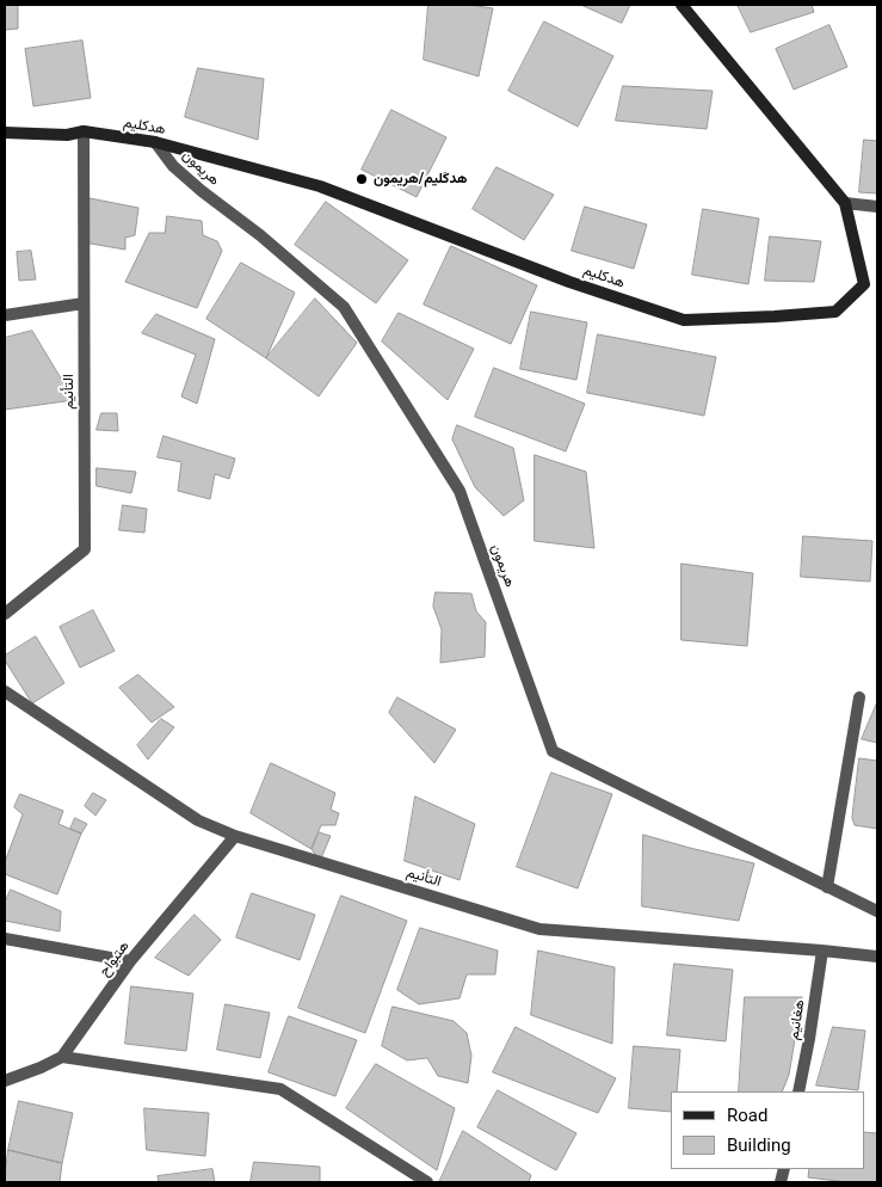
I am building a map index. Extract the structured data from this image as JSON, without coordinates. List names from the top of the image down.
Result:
{
  "streets": {
    "street": [
      "هدكليم",
      "هريمون",
      "التأنيم",
      "هتبواح",
      "هغانيم"
    ]
  },
  "crossings": [
    ["هدكليم", "هريمون"],
    ["هدكليم", "التأنيم"],
    ["التأنيم", "هتبواح"],
    ["التأنيم", "هغانيم"]
  ],
  "places": ["هدكَليم/هريمون"],
  "legend": ["Road", "Building"]
}
